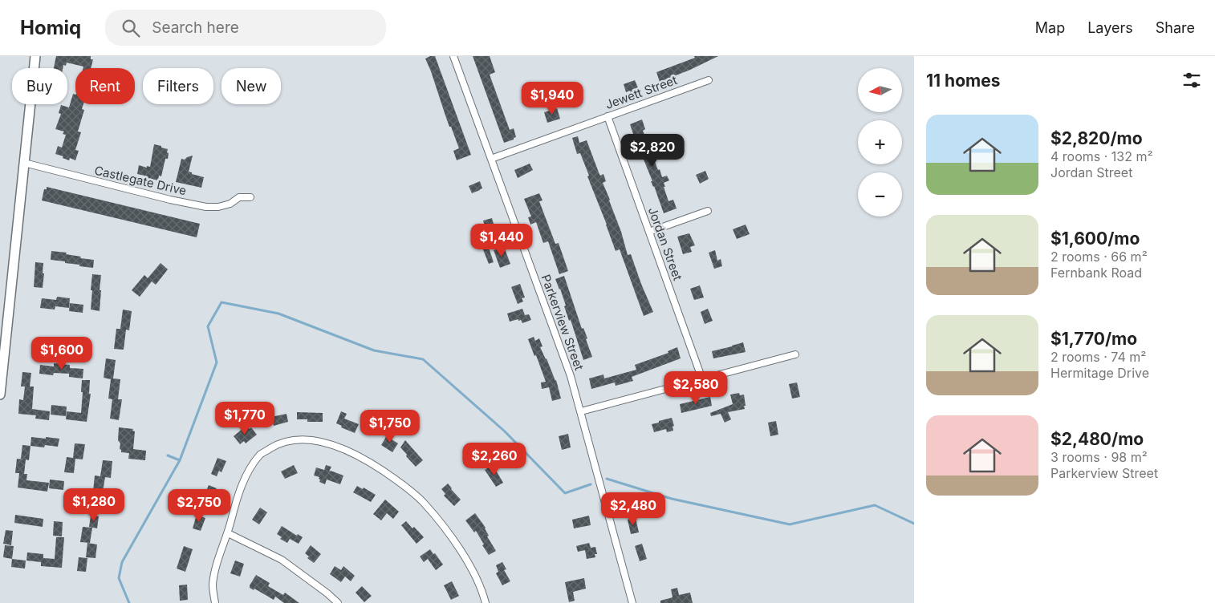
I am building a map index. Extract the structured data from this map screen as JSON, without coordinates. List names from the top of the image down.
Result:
{
  "streets": {
    "street": [
      "Jewett Street",
      "Castlegate Drive",
      "Jordan Street",
      "Parkerview Street"
    ]
  },
  "crossings": [
    ["Jewett Street", "Jordan Street"],
    ["Jewett Street", "Parkerview Street"]
  ],
  "north": "left",
  "page": {
    "header": "Homiq",
    "search": "Search here",
    "nav": ["Map", "Layers", "Share"],
    "heading": "11 homes",
    "map_buttons": ["+", "−"],
    "chip": [
      "Buy",
      "Rent",
      "Filters",
      "New"
    ],
    "price": [
      "$1,940",
      "$2,820",
      "$1,440",
      "$1,600",
      "$2,580",
      "$1,770",
      "$1,750",
      "$2,260",
      "$1,280",
      "$2,750",
      "$2,480"
    ],
    "list": [
      {
        "name": "$2,820/mo",
        "note": "4 rooms · 132 m² · Jordan Street"
      },
      {
        "name": "$1,600/mo",
        "note": "2 rooms · 66 m² · Fernbank Road"
      },
      {
        "name": "$1,770/mo",
        "note": "2 rooms · 74 m² · Hermitage Drive"
      },
      {
        "name": "$2,480/mo",
        "note": "3 rooms · 98 m² · Parkerview Street"
      }
    ]
  }
}
